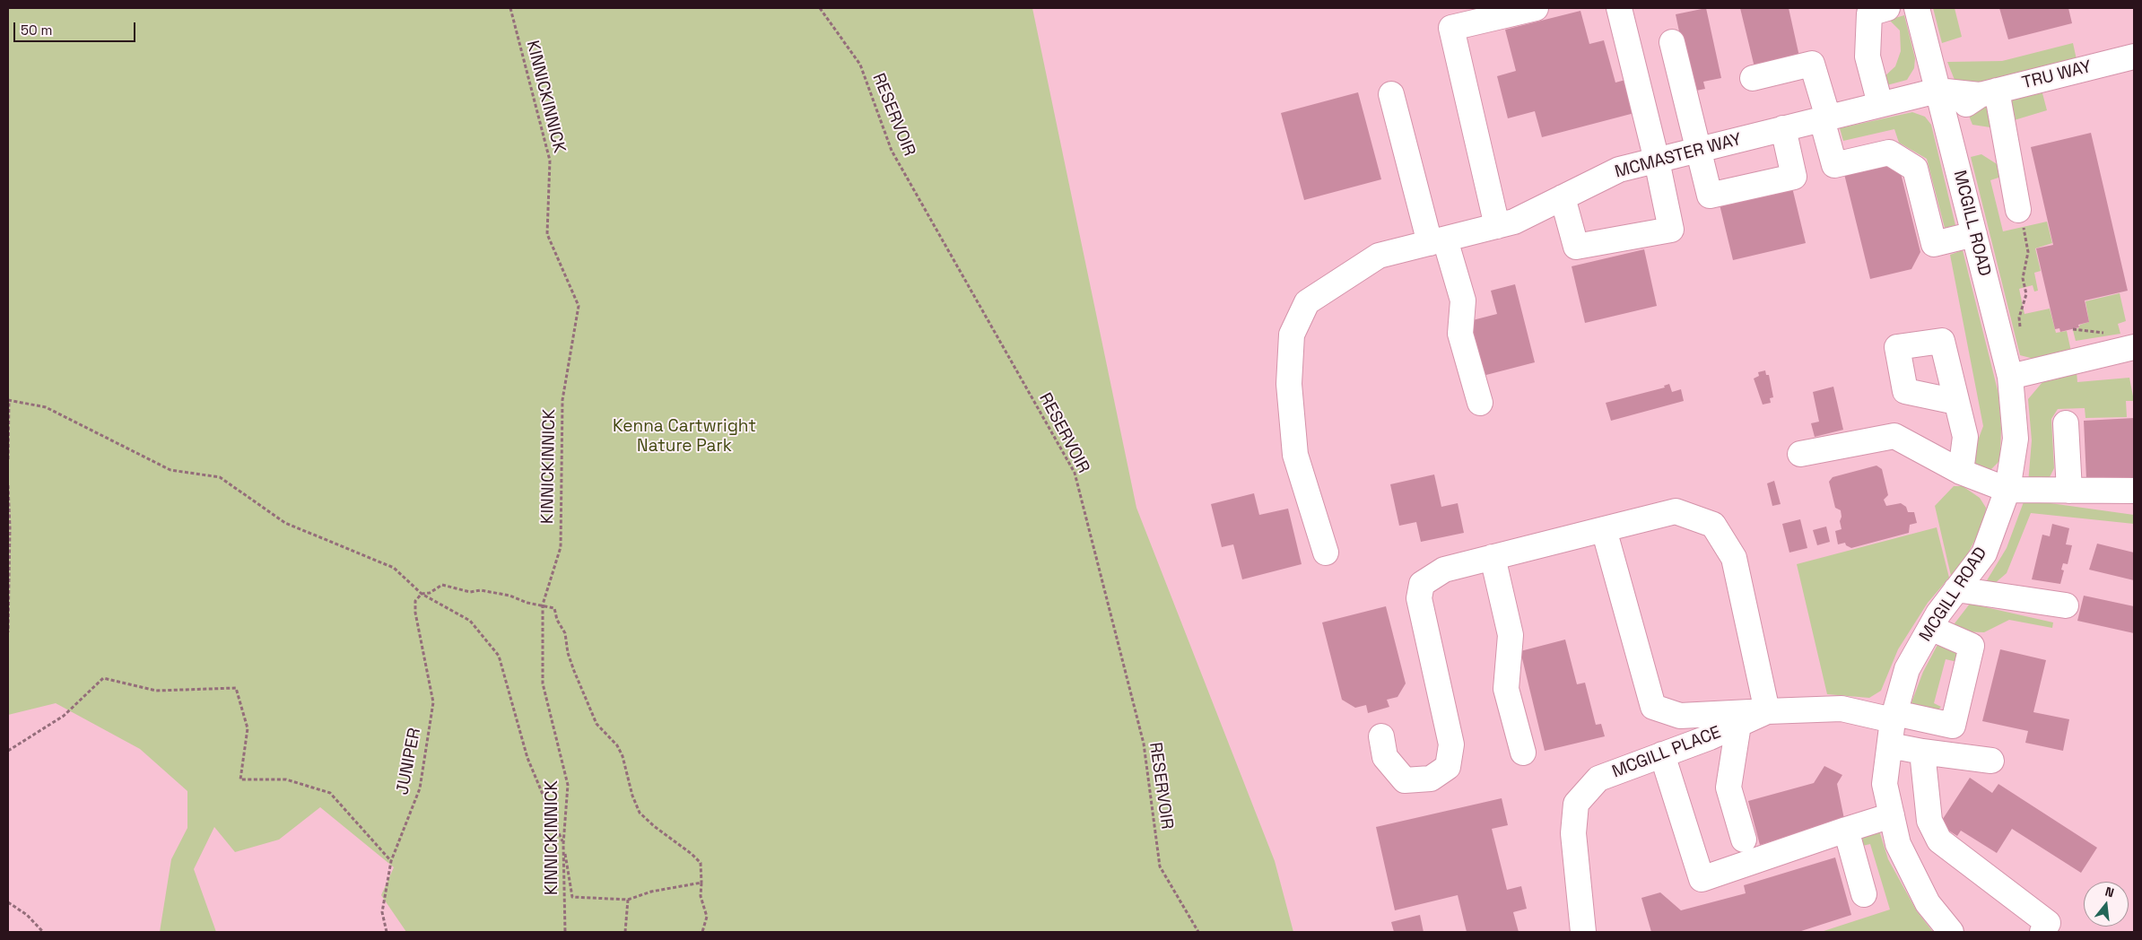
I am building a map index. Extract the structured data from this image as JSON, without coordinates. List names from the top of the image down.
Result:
{
  "streets": {
    "street": [
      "TRU WAY",
      "MCMASTER WAY",
      "MCGILL ROAD",
      "MCGILL PLACE"
    ],
    "path": ["KINNICKINNICK", "RESERVOIR", "JUNIPER"]
  },
  "crossings": [
    ["TRU WAY", "MCMASTER WAY"],
    ["MCMASTER WAY", "MCGILL ROAD"],
    ["MCGILL ROAD", "MCGILL PLACE"]
  ],
  "parks": ["Kenna Cartwright Nature Park"],
  "scale_bar": "50 m",
  "north": "top"
}
